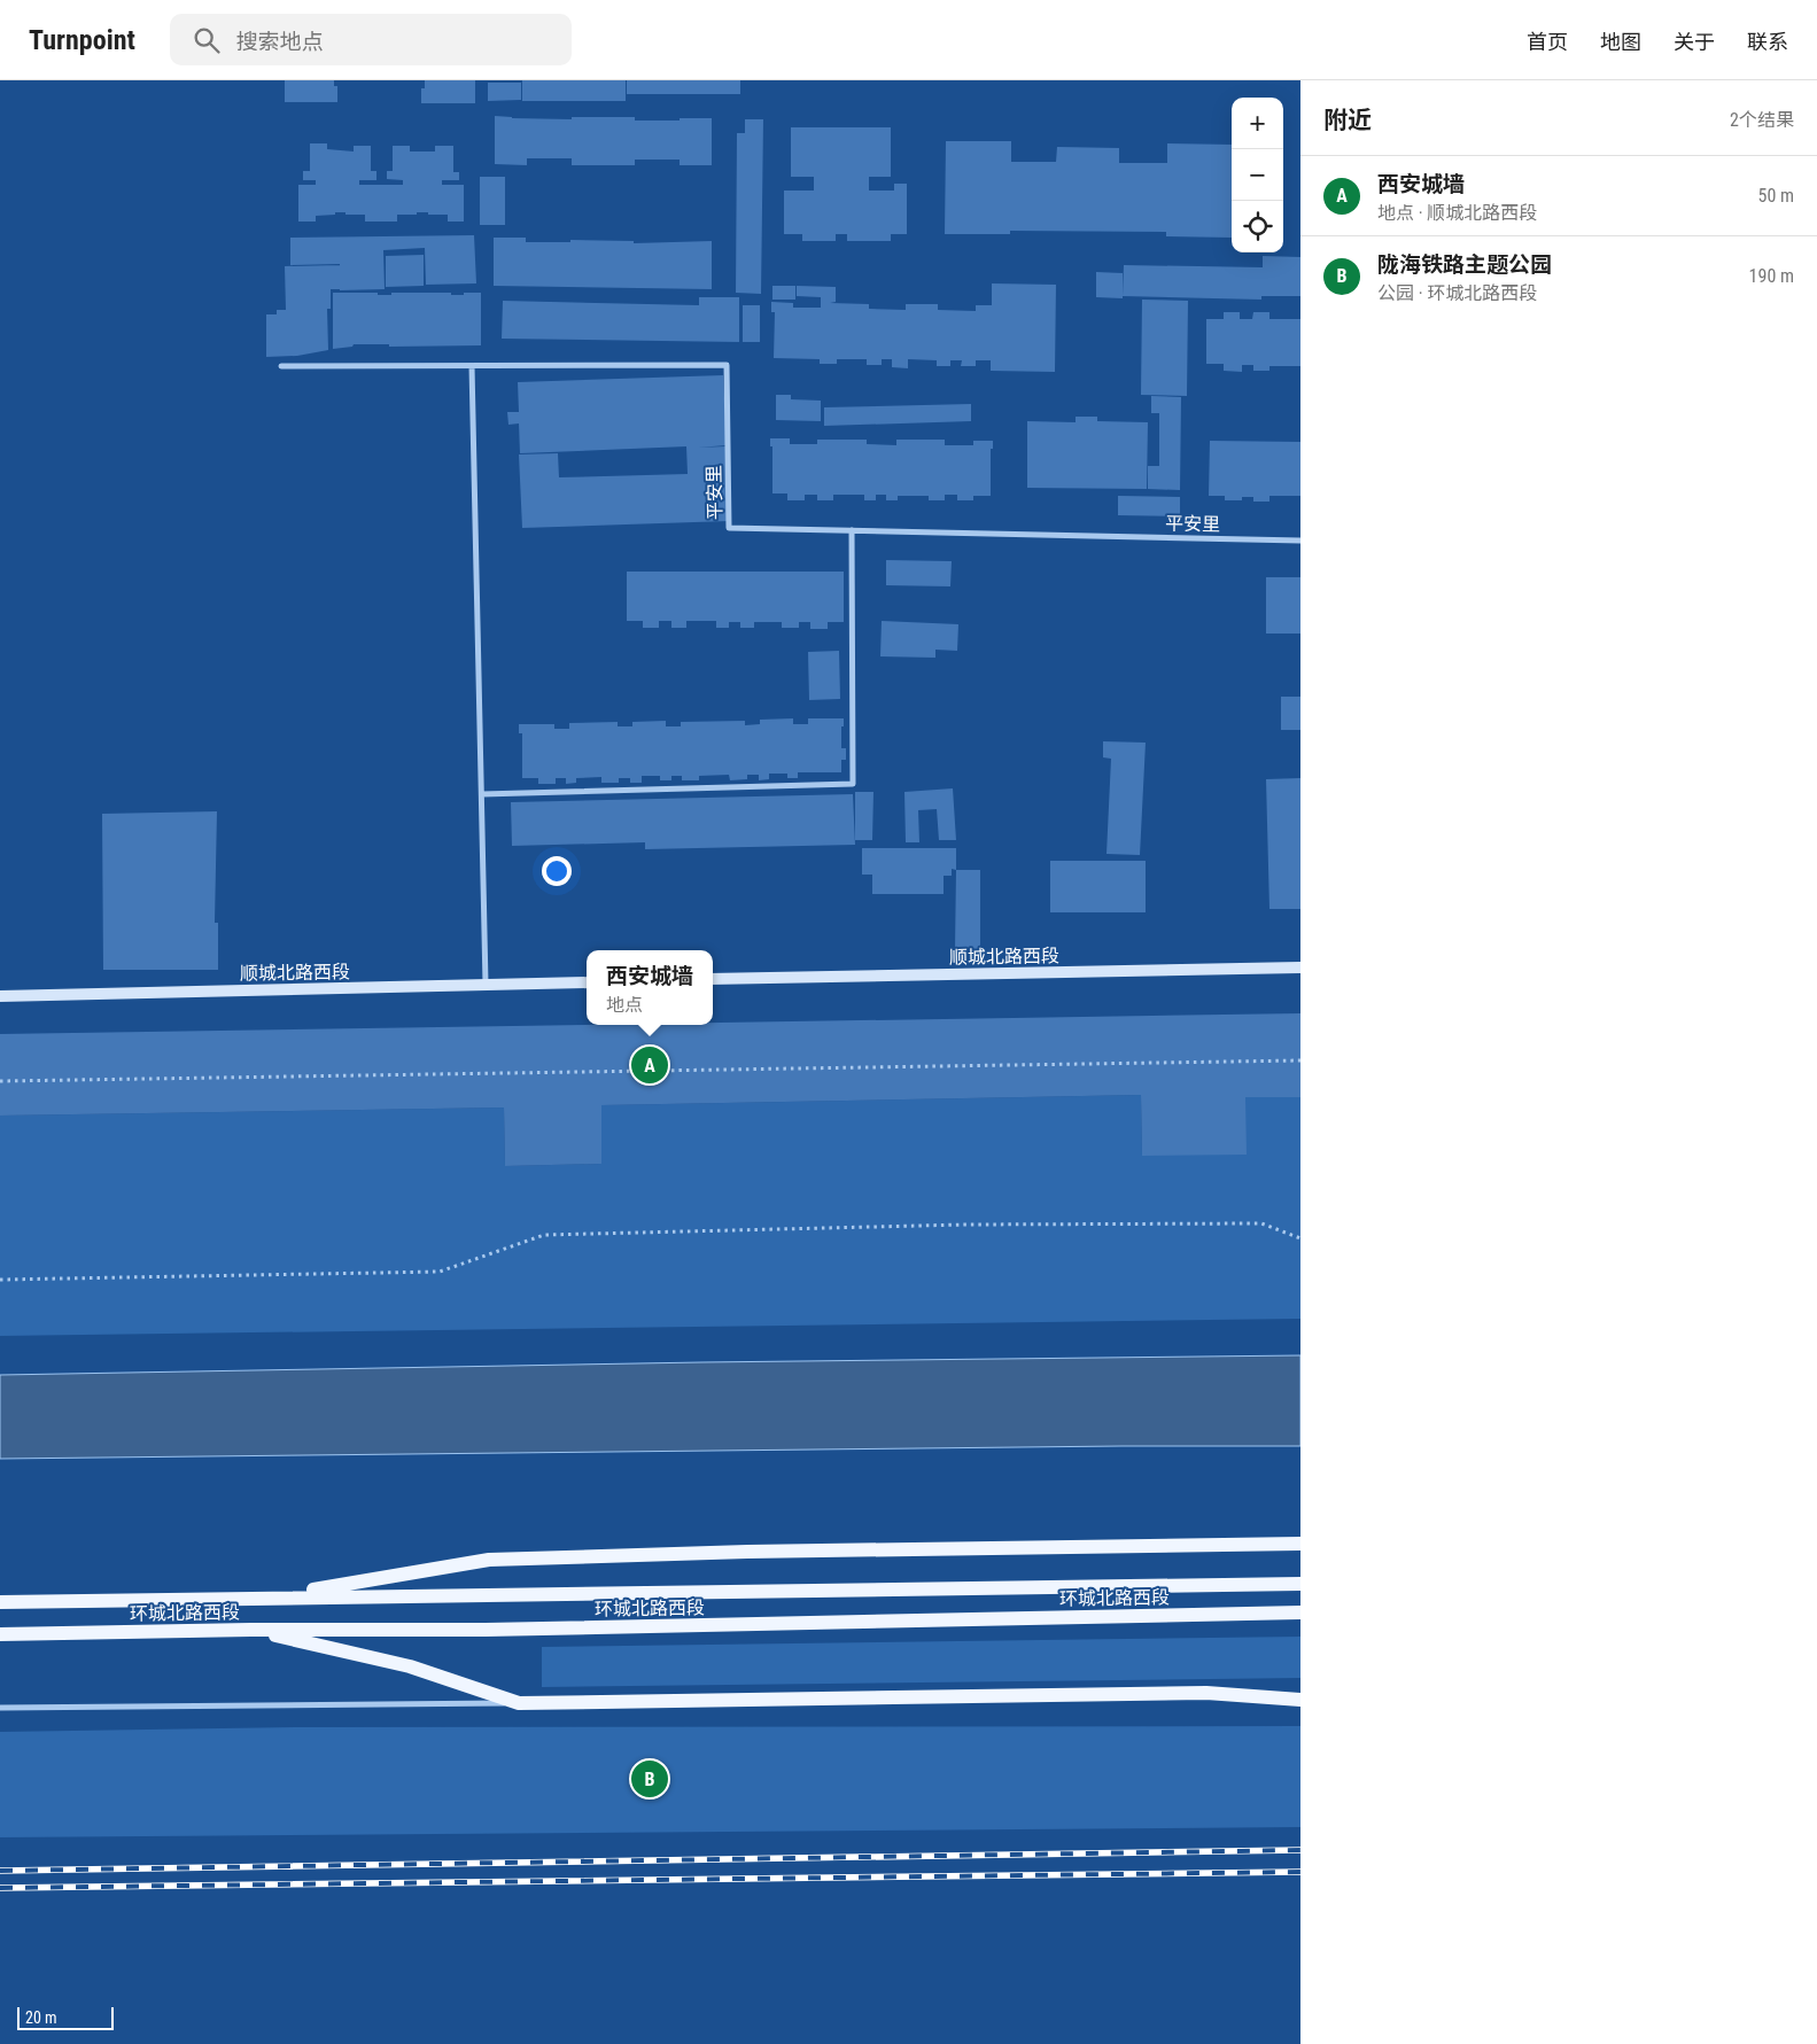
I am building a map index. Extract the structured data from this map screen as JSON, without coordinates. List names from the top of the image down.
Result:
{
  "streets": {
    "main road": ["环城北路西段"],
    "street": ["平安里", "顺城北路西段"]
  },
  "scale_bar": "20 m",
  "page": {
    "header": "Turnpoint",
    "search": "搜索地点",
    "nav": [
      "首页",
      "地图",
      "关于",
      "联系"
    ],
    "heading": ["附近", "2个结果"],
    "map_buttons": ["+", "−"],
    "list": [
      {
        "mark": "A",
        "name": "西安城墙",
        "note": "地点 · 顺城北路西段",
        "value": "50 m"
      },
      {
        "mark": "B",
        "name": "陇海铁路主题公园",
        "note": "公园 · 环城北路西段",
        "value": "190 m"
      }
    ],
    "popup": ["西安城墙", "地点"],
    "pins": ["A", "B"],
    "scale": "20 m"
  }
}
